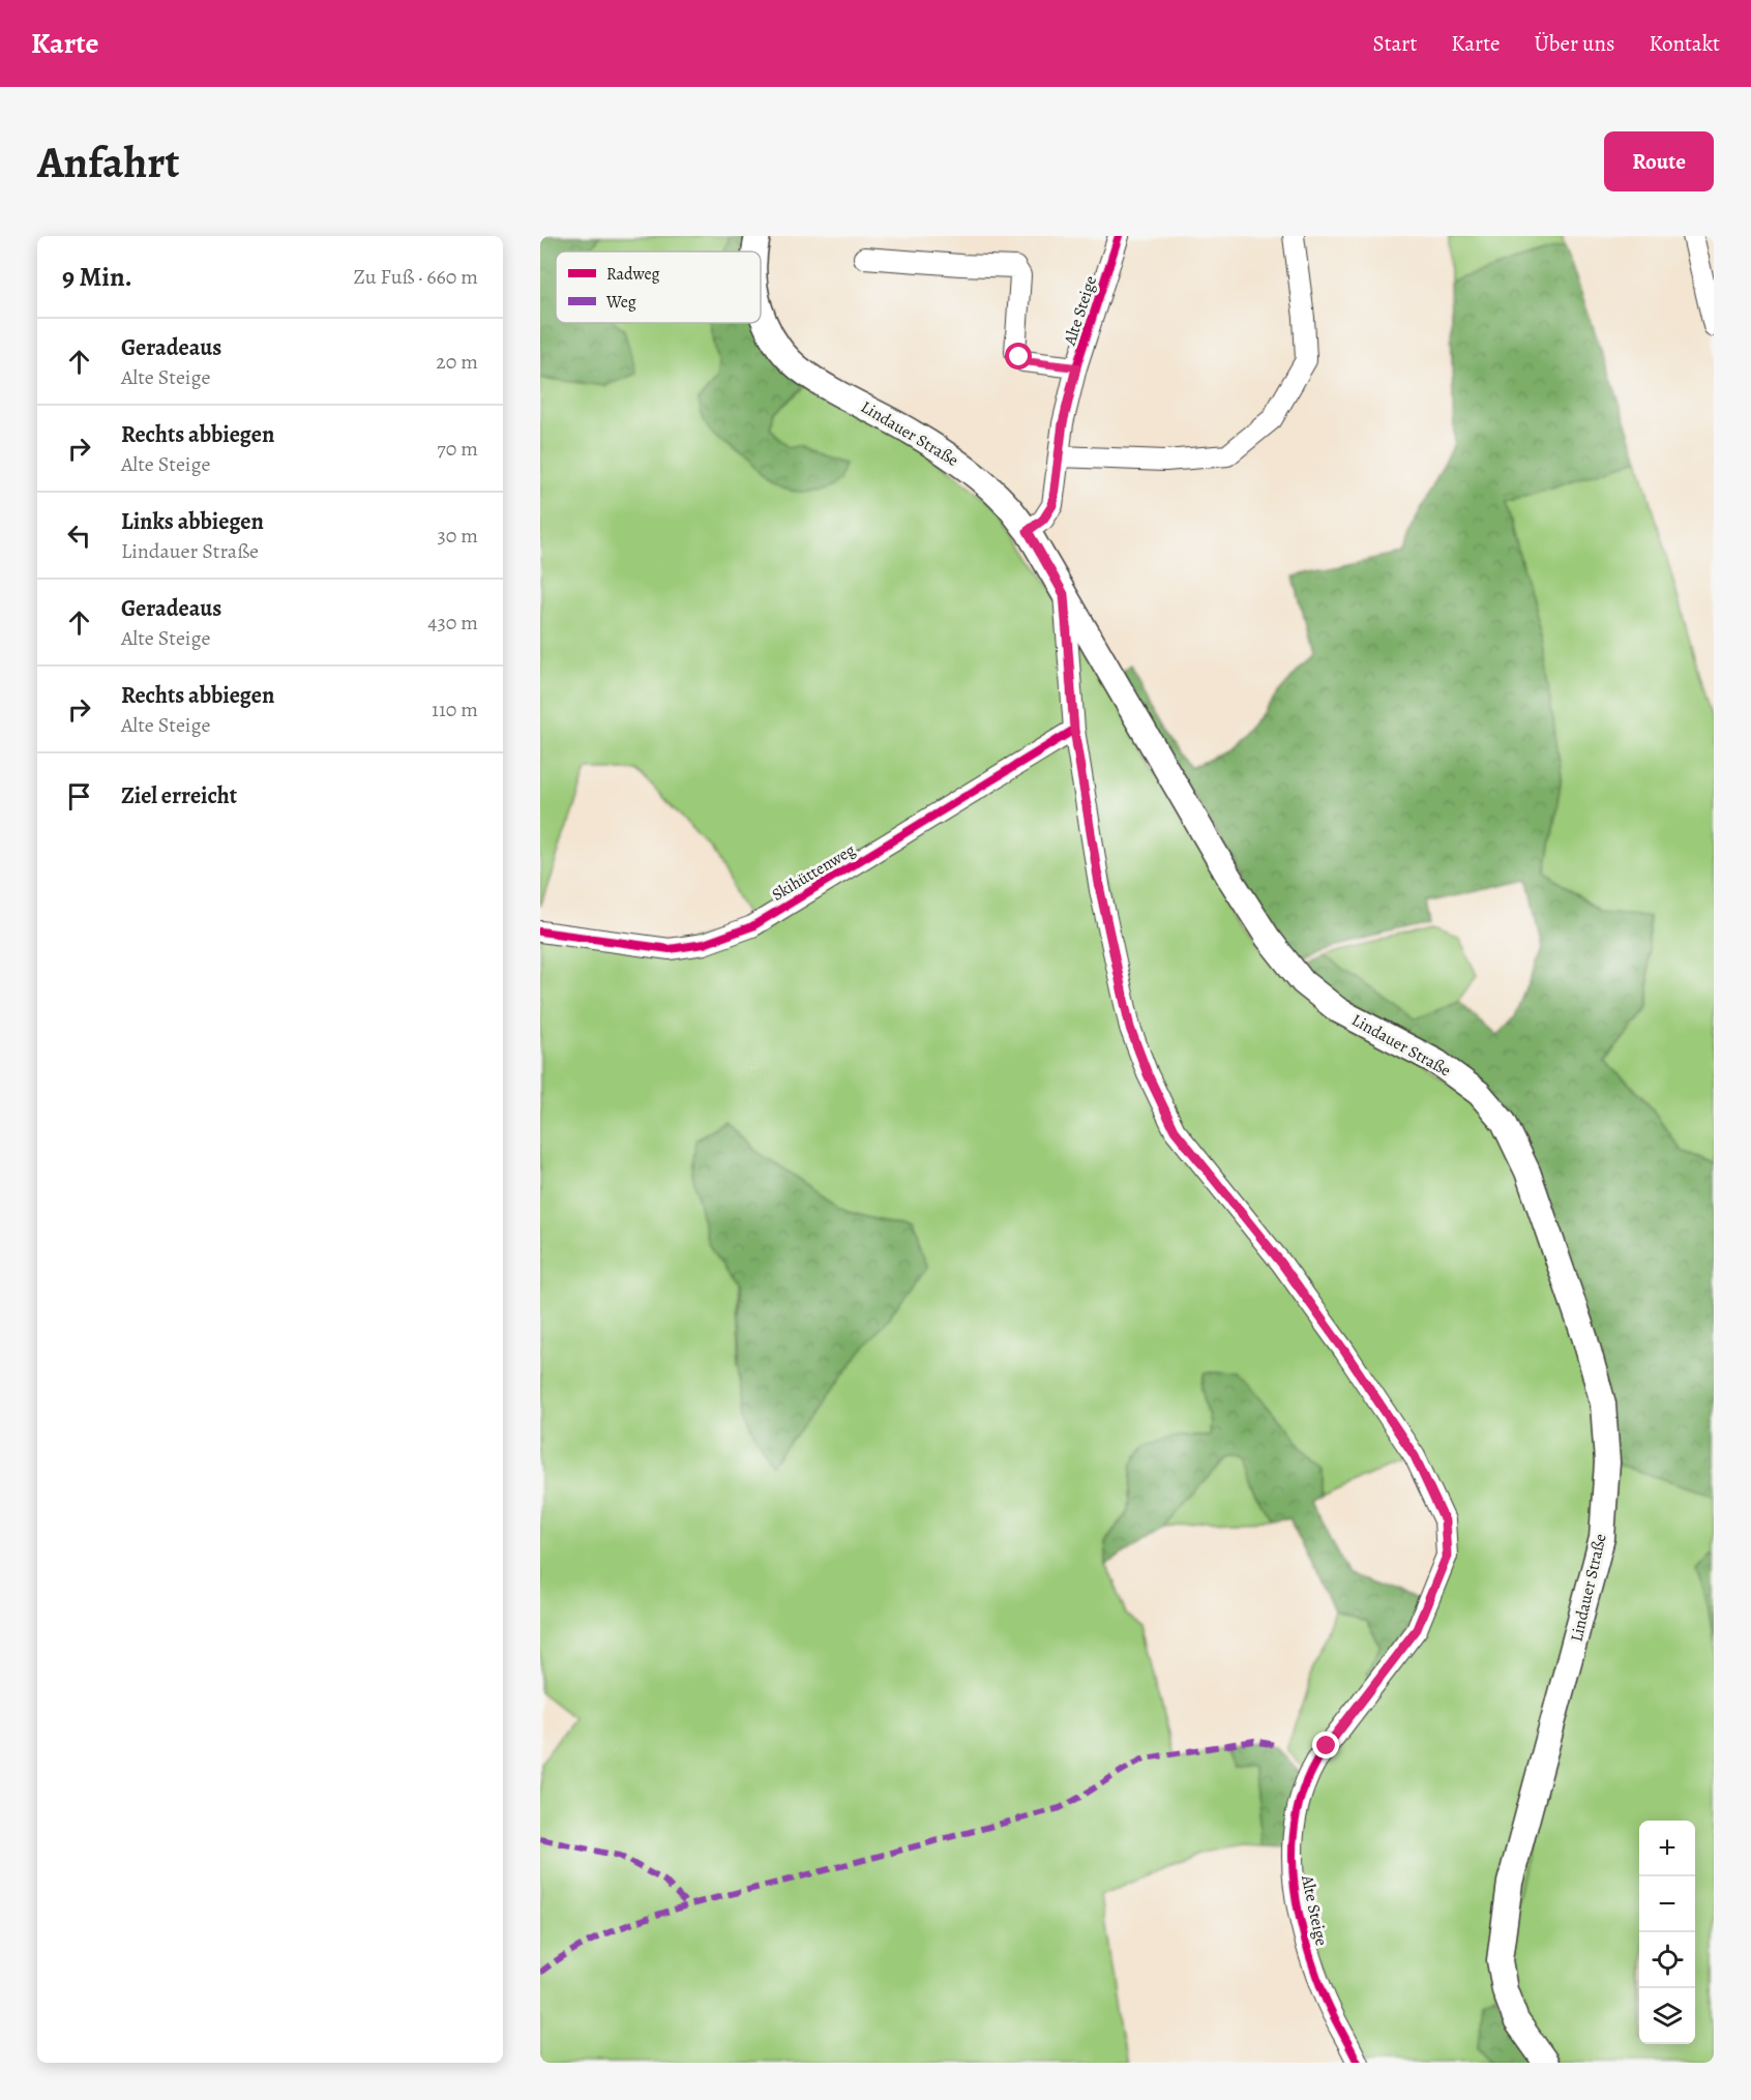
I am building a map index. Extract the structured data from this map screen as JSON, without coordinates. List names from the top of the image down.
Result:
{
  "streets": {
    "main road": ["Lindauer Straße"],
    "street": ["Alte Steige", "Skihüttenweg"]
  },
  "crossings": [
    ["Alte Steige", "Lindauer Straße"],
    ["Alte Steige", "Skihüttenweg"]
  ],
  "legend": ["Radweg", "Weg"],
  "page": {
    "header": "Karte",
    "nav": [
      "Start",
      "Karte",
      "Über uns",
      "Kontakt"
    ],
    "buttons": "Route",
    "title": "Anfahrt",
    "heading": ["9 Min.", "Zu Fuß · 660 m"],
    "list": [
      ["Geradeaus", "Alte Steige", "20 m"],
      ["Rechts abbiegen", "Alte Steige", "70 m"],
      ["Links abbiegen", "Lindauer Straße", "30 m"],
      ["Geradeaus", "Alte Steige", "430 m"],
      ["Rechts abbiegen", "Alte Steige", "110 m"],
      "Ziel erreicht"
    ],
    "map_buttons": ["+", "−"]
  }
}
